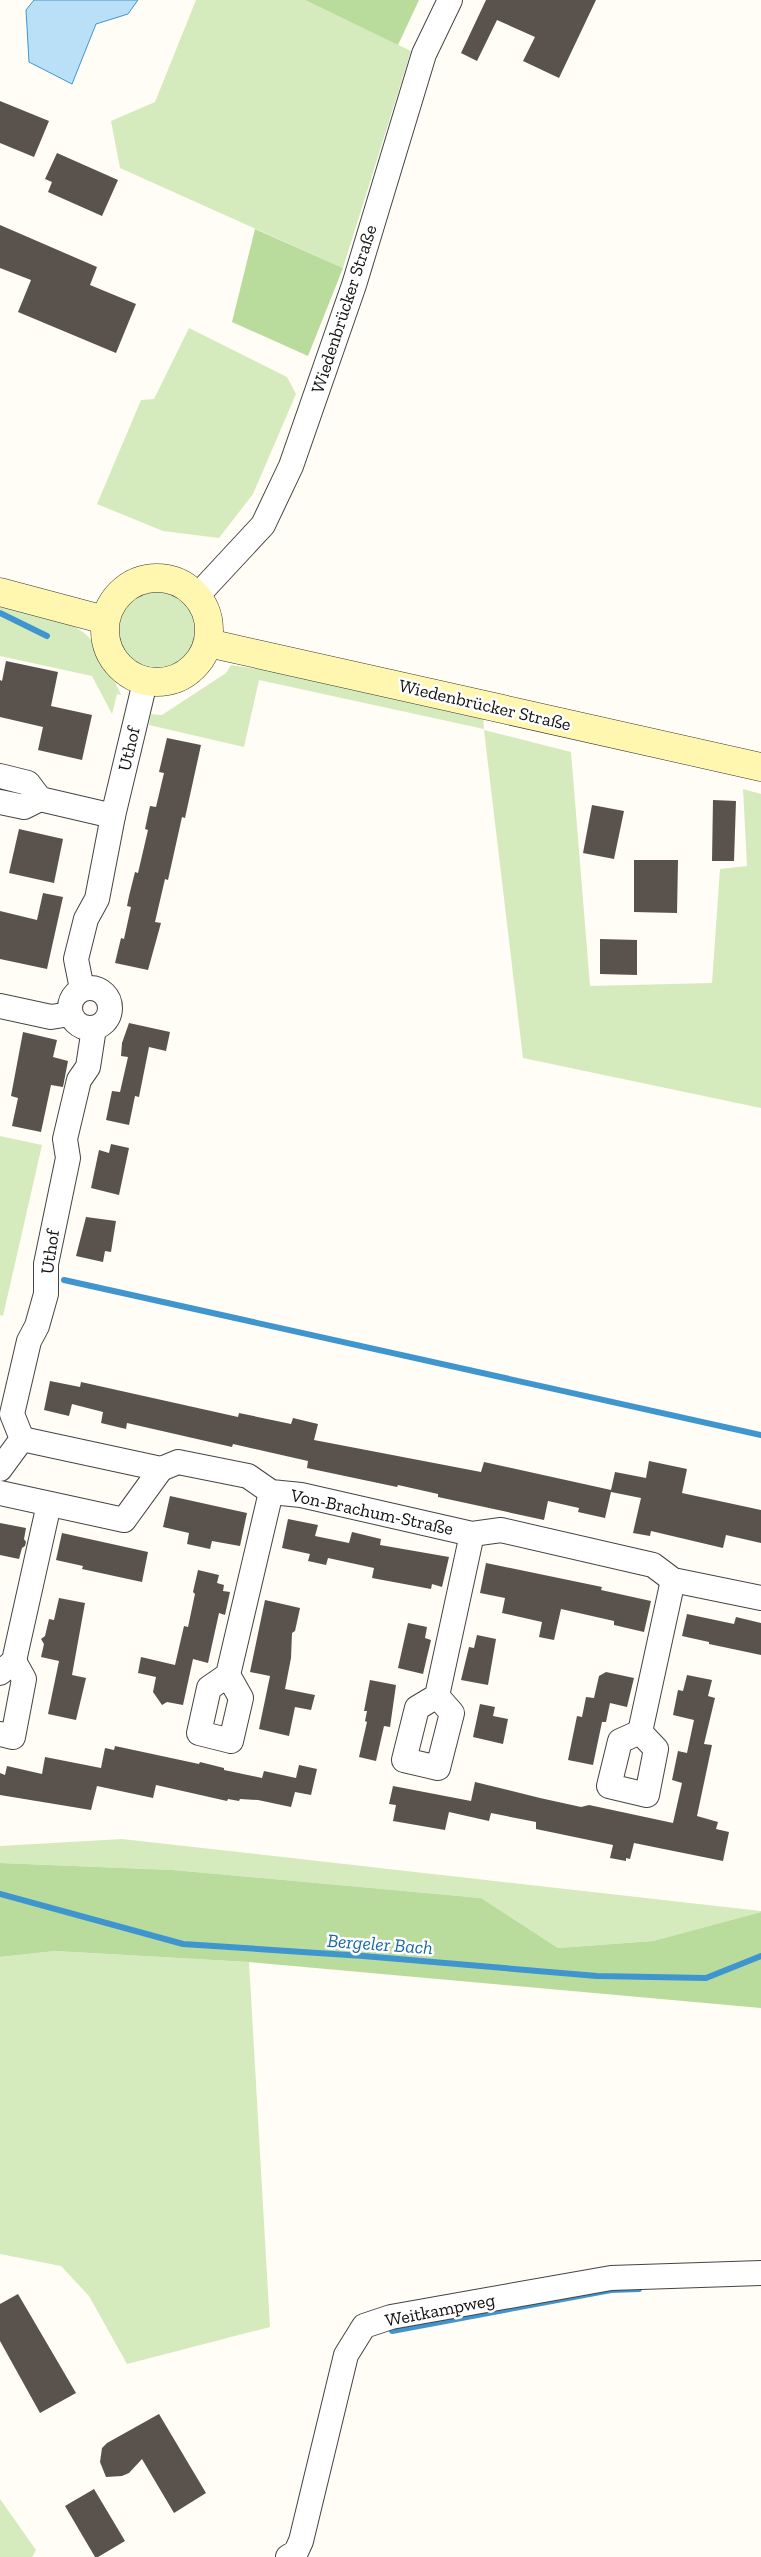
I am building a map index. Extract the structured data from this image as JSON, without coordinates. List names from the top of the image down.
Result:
{
  "streets": {
    "street": [
      "Wiedenbrücker Straße",
      "Uthof",
      "Von-Brachum-Straße",
      "Weitkampweg"
    ]
  },
  "crossings": [
    ["Wiedenbrücker Straße", "Uthof"],
    ["Uthof", "Von-Brachum-Straße"]
  ],
  "water": ["Bergeler Bach"]
}
